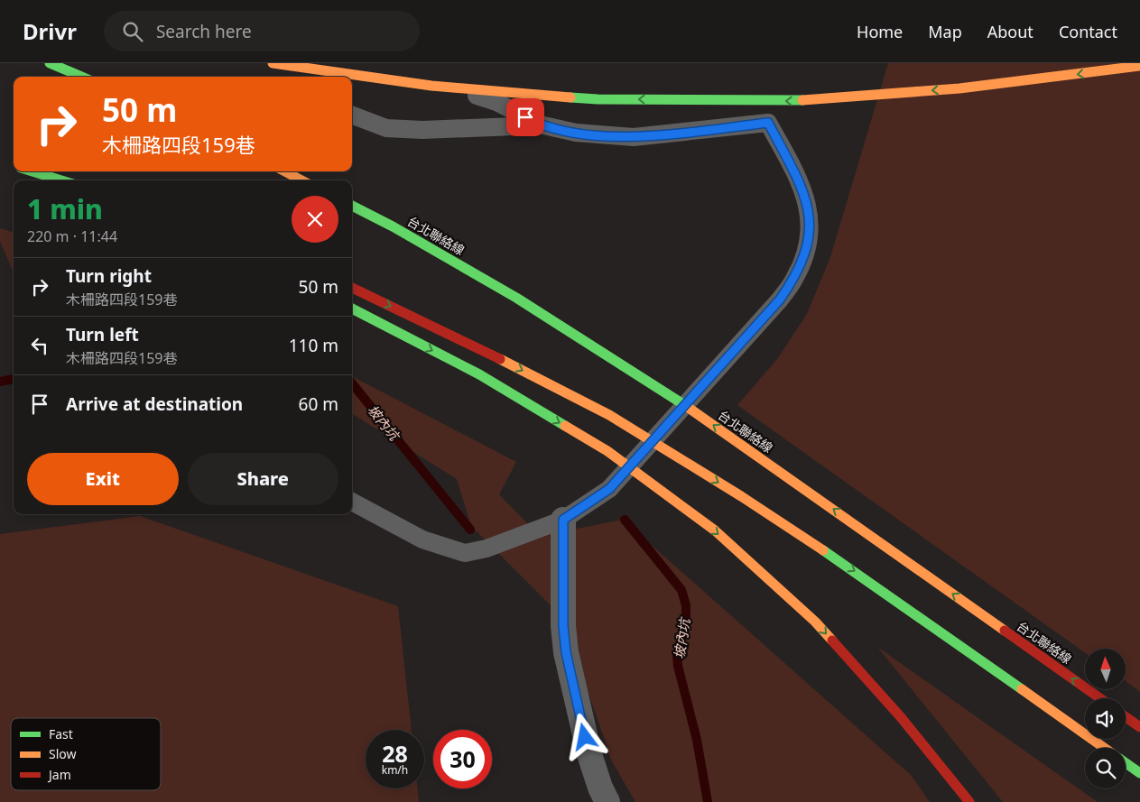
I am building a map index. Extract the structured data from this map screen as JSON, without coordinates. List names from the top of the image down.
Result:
{
  "streets": {
    "highway": ["台北聯絡線"]
  },
  "water": ["坡內坑"],
  "legend": ["Fast", "Slow", "Jam"],
  "north": "top",
  "page": {
    "header": "Drivr",
    "search": "Search here",
    "nav": [
      "Home",
      "Map",
      "About",
      "Contact"
    ],
    "turn": ["50 m", "木柵路四段159巷"],
    "heading": ["1 min", "220 m · 11:44"],
    "list": [
      {
        "name": "Turn right",
        "note": "木柵路四段159巷",
        "value": "50 m"
      },
      {
        "name": "Turn left",
        "note": "木柵路四段159巷",
        "value": "110 m"
      },
      {
        "name": "Arrive at destination",
        "value": "60 m"
      }
    ],
    "buttons": ["Exit", "Share"],
    "speed": "28 km/h",
    "limit": "30"
  }
}
